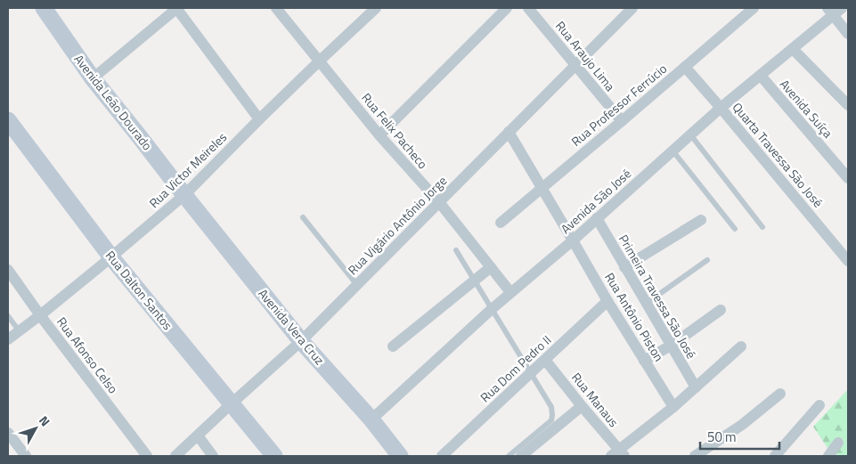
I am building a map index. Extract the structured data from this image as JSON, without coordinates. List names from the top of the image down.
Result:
{
  "streets": {
    "main road": ["Avenida Leão Dourado", "Rua Dalton Santos", "Avenida Vera Cruz"],
    "street": [
      "Rua Araujo Lima",
      "Rua Professor Ferrúcio",
      "Avenida Suíça",
      "Rua Felix Pacheco",
      "Quarta Travessa São José",
      "Rua Victor Meireles",
      "Avenida São José",
      "Rua Vigário Antônio Jorge",
      "Primeira Travessa São José",
      "Rua Antônio Piston",
      "Rua Afonso Celso",
      "Rua Dom Pedro II",
      "Rua Manaus"
    ]
  },
  "crossings": [
    ["Rua Araujo Lima", "Rua Professor Ferrúcio"],
    ["Rua Araujo Lima", "Rua Vigário Antônio Jorge"],
    ["Avenida Leão Dourado", "Rua Victor Meireles"],
    ["Avenida Leão Dourado", "Avenida Vera Cruz"],
    ["Rua Professor Ferrúcio", "Quarta Travessa São José"],
    ["Rua Professor Ferrúcio", "Rua Antônio Piston"],
    ["Avenida Suíça", "Avenida São José"],
    ["Rua Felix Pacheco", "Rua Victor Meireles"],
    ["Rua Felix Pacheco", "Avenida São José"],
    ["Rua Felix Pacheco", "Rua Vigário Antônio Jorge"],
    ["Quarta Travessa São José", "Avenida São José"],
    ["Rua Victor Meireles", "Rua Dalton Santos"],
    ["Rua Victor Meireles", "Avenida Vera Cruz"],
    ["Rua Victor Meireles", "Rua Afonso Celso"],
    ["Avenida São José", "Primeira Travessa São José"],
    ["Avenida São José", "Rua Antônio Piston"],
    ["Avenida São José", "Avenida Vera Cruz"],
    ["Rua Vigário Antônio Jorge", "Rua Dalton Santos"],
    ["Rua Vigário Antônio Jorge", "Rua Antônio Piston"],
    ["Rua Vigário Antônio Jorge", "Avenida Vera Cruz"],
    ["Rua Antônio Piston", "Rua Dom Pedro II"],
    ["Rua Dom Pedro II", "Rua Manaus"]
  ],
  "scale_bar": "50 m",
  "north": "top right"
}
